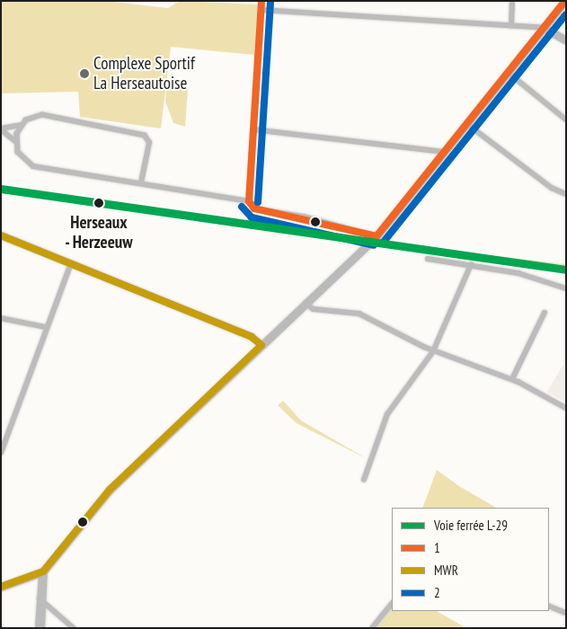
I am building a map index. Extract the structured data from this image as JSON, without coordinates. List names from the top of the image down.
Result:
{
  "places": ["Complexe Sportif La Herseautoise", "Herseaux - Herzeeuw"],
  "lines": [
    "transit line 1",
    "transit line 2",
    "rail line L-29",
    "transit line MWR"
  ],
  "legend": [
    "Voie ferrée L-29",
    "1",
    "MWR",
    "2"
  ]
}
